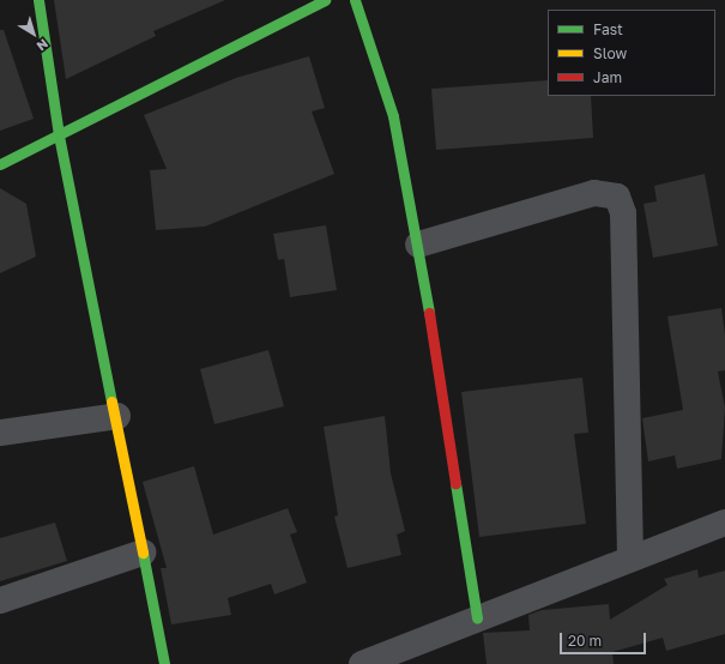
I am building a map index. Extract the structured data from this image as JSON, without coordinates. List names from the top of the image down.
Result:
{
  "legend": ["Fast", "Slow", "Jam"],
  "scale_bar": "20 m",
  "north": "bottom right"
}
